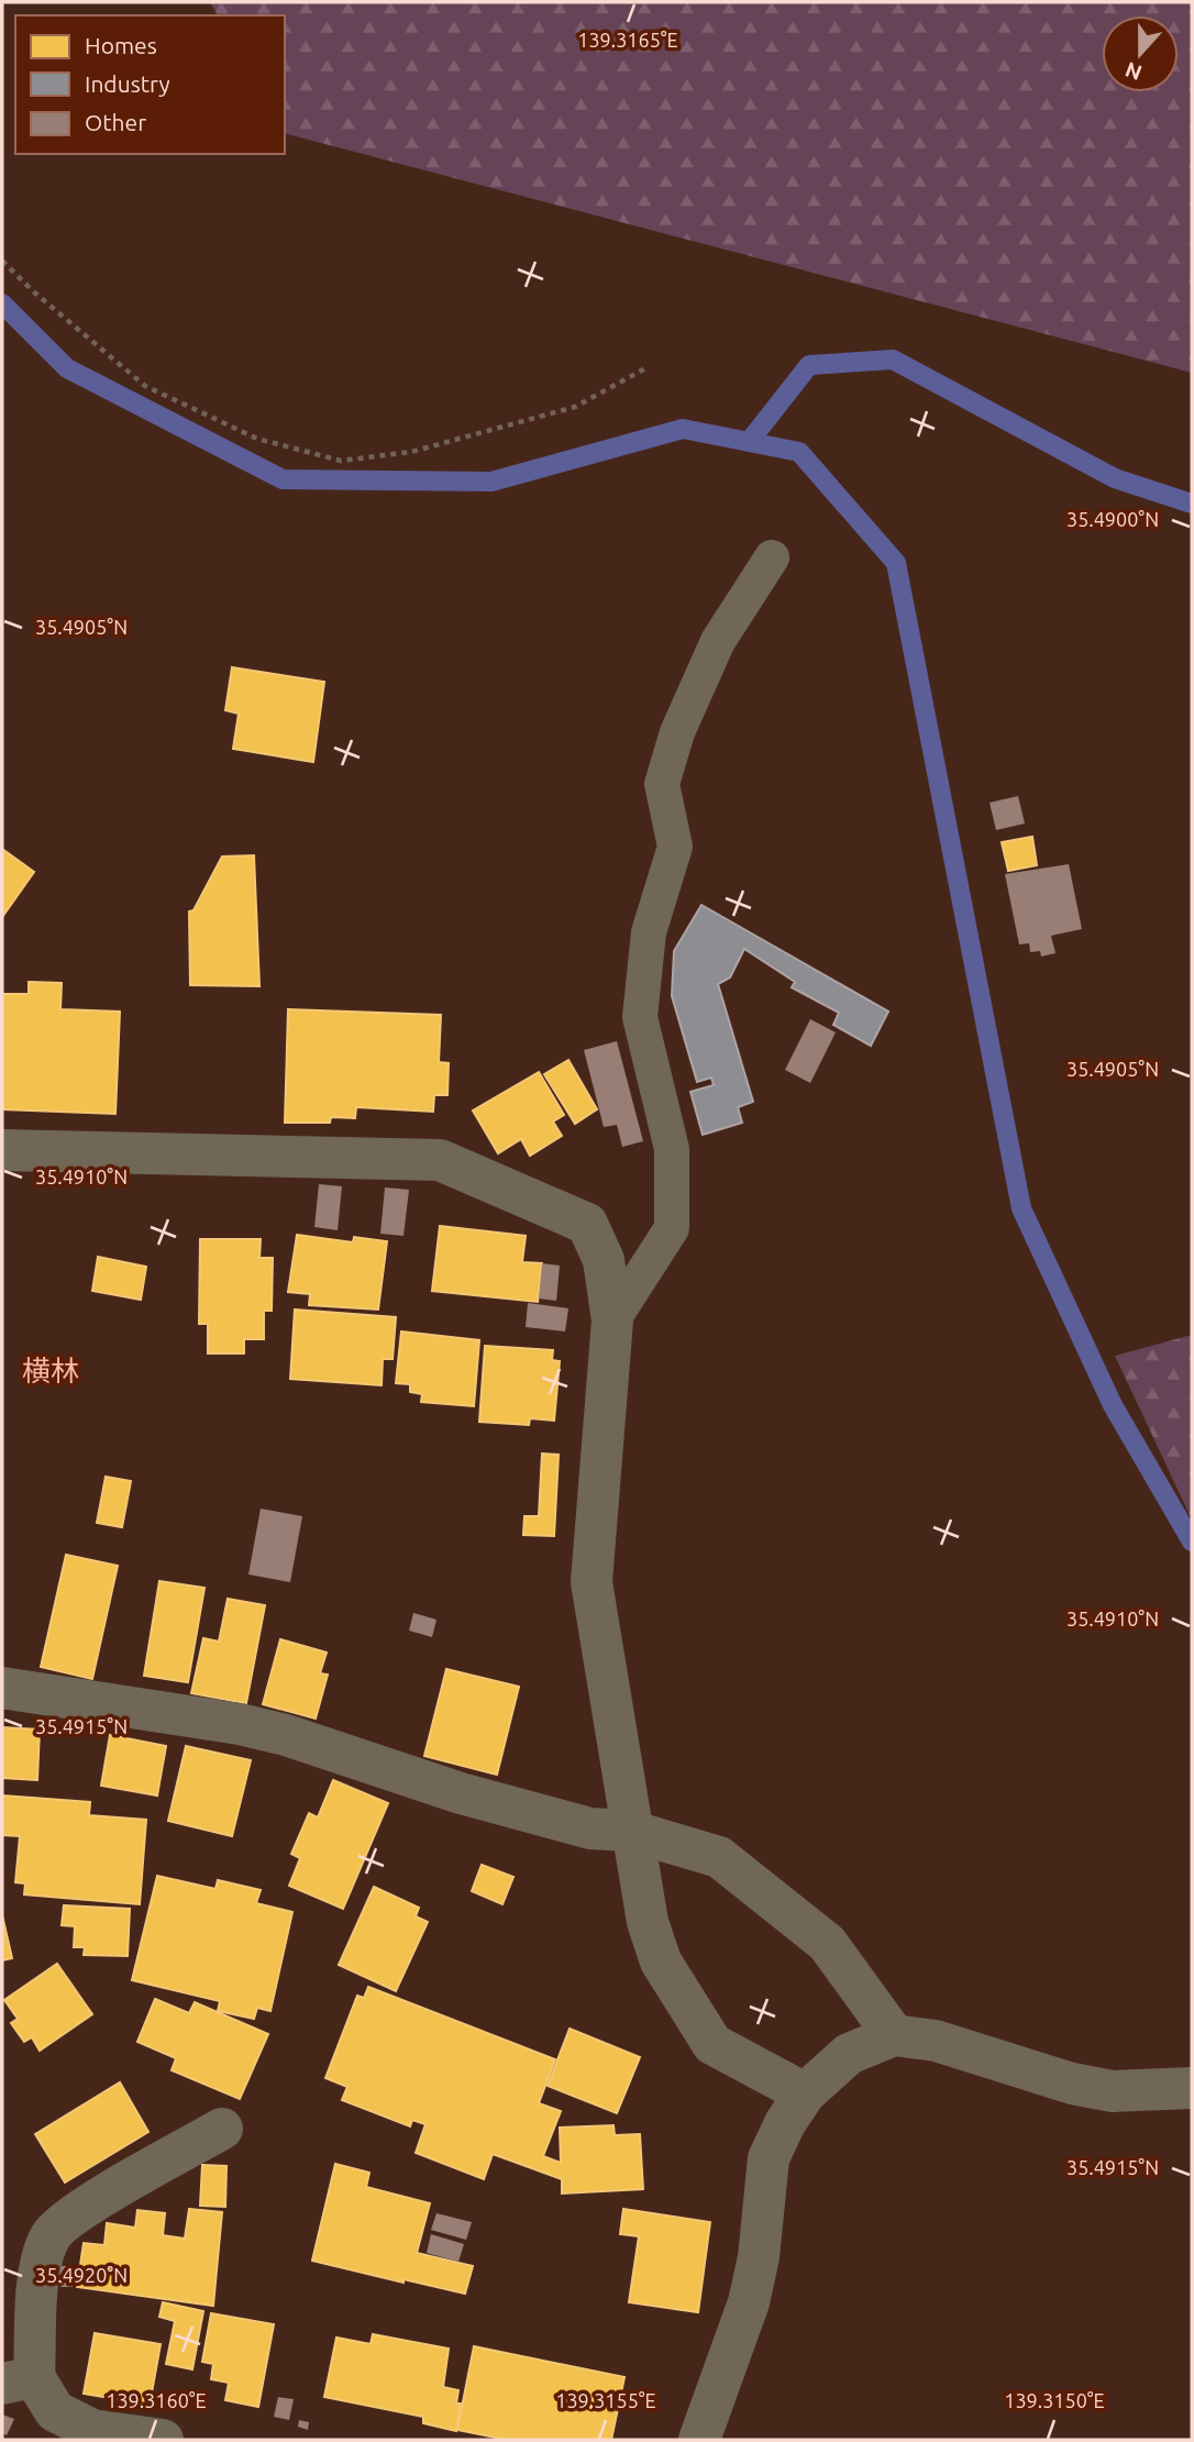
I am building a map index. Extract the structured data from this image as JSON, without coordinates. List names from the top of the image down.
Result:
{
  "districts": ["横林"],
  "legend": ["Homes", "Industry", "Other"],
  "north": "bottom",
  "coordinates": [
    "139.3165°E",
    "35.4900°N",
    "35.4905°N",
    "35.4910°N",
    "35.4915°N",
    "35.4920°N",
    "139.3160°E",
    "139.3155°E",
    "139.3150°E"
  ]
}
